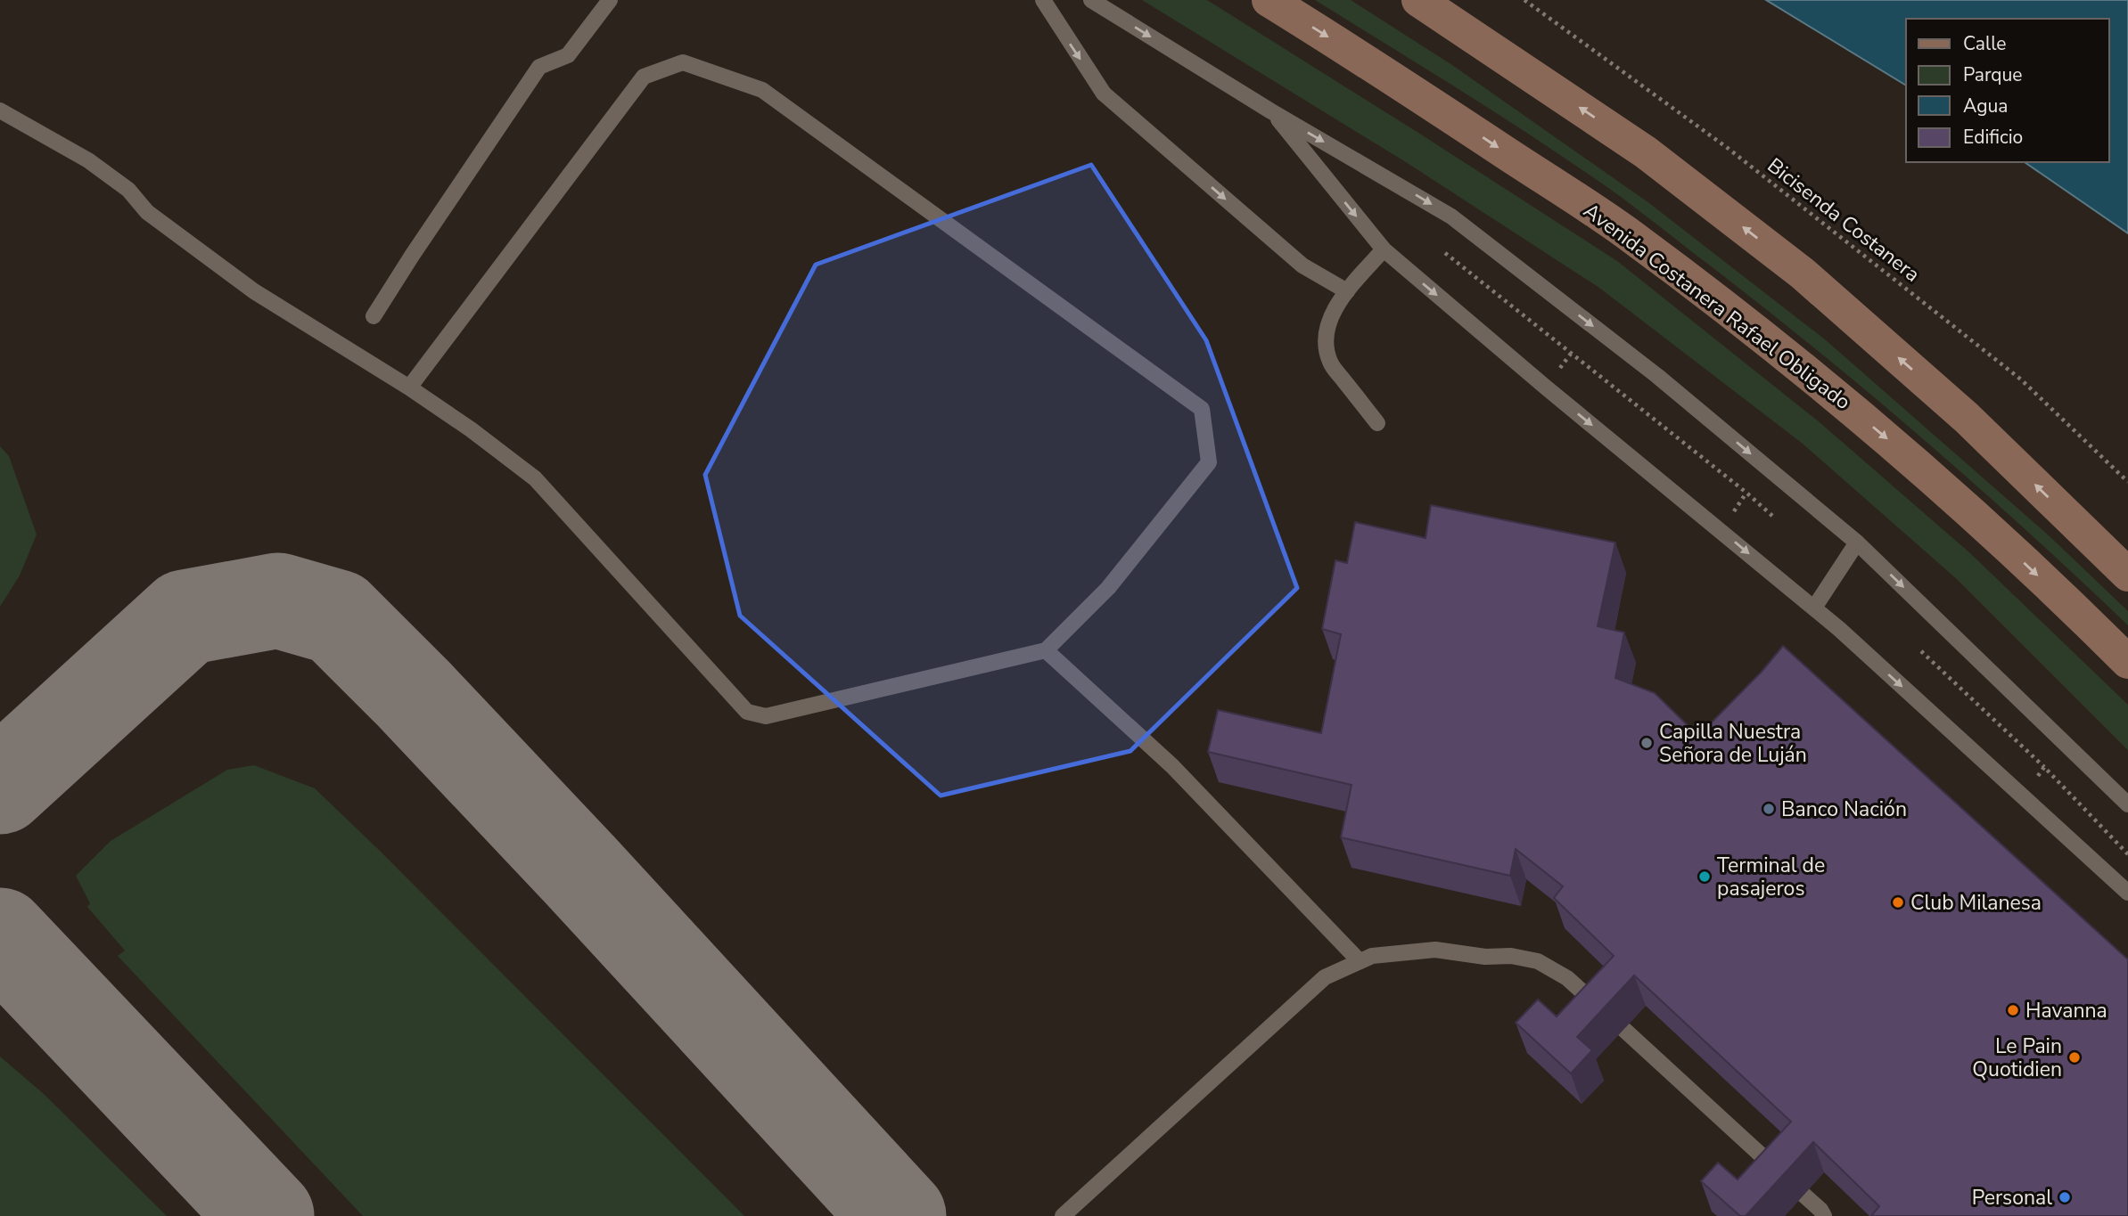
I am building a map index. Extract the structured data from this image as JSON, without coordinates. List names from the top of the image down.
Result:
{
  "streets": {
    "main road": ["Avenida Costanera Rafael Obligado"],
    "path": ["Bicisenda Costanera"]
  },
  "places": [
    "Capilla Nuestra Señora de Luján",
    "Banco Nación",
    "Terminal de pasajeros",
    "Club Milanesa",
    "Havanna",
    "Le Pain Quotidien",
    "Personal"
  ],
  "legend": [
    "Calle",
    "Parque",
    "Agua",
    "Edificio"
  ]
}
